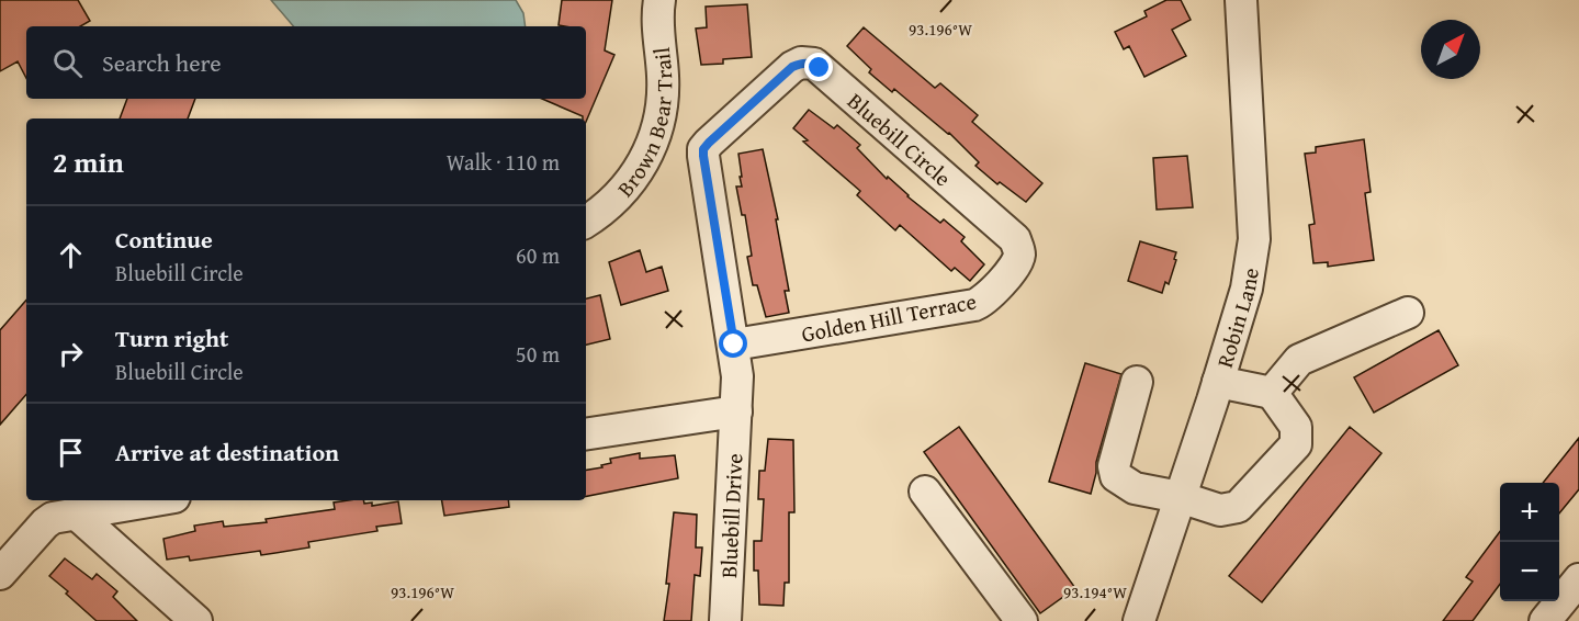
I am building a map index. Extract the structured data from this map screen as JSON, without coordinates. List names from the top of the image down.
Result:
{
  "streets": {
    "street": [
      "Brown Bear Trail",
      "Bluebill Circle",
      "Golden Hill Terrace",
      "Robin Lane",
      "Bluebill Drive"
    ]
  },
  "crossings": [
    ["Bluebill Circle", "Golden Hill Terrace"],
    ["Bluebill Circle", "Bluebill Drive"]
  ],
  "north": "top right",
  "page": {
    "search": "Search here",
    "heading": ["2 min", "Walk · 110 m"],
    "list": [
      ["Continue", "Bluebill Circle", "60 m"],
      ["Turn right", "Bluebill Circle", "50 m"],
      "Arrive at destination"
    ],
    "map_buttons": ["+", "−"]
  },
  "coordinates": ["93.196°W", "93.194°W"]
}
